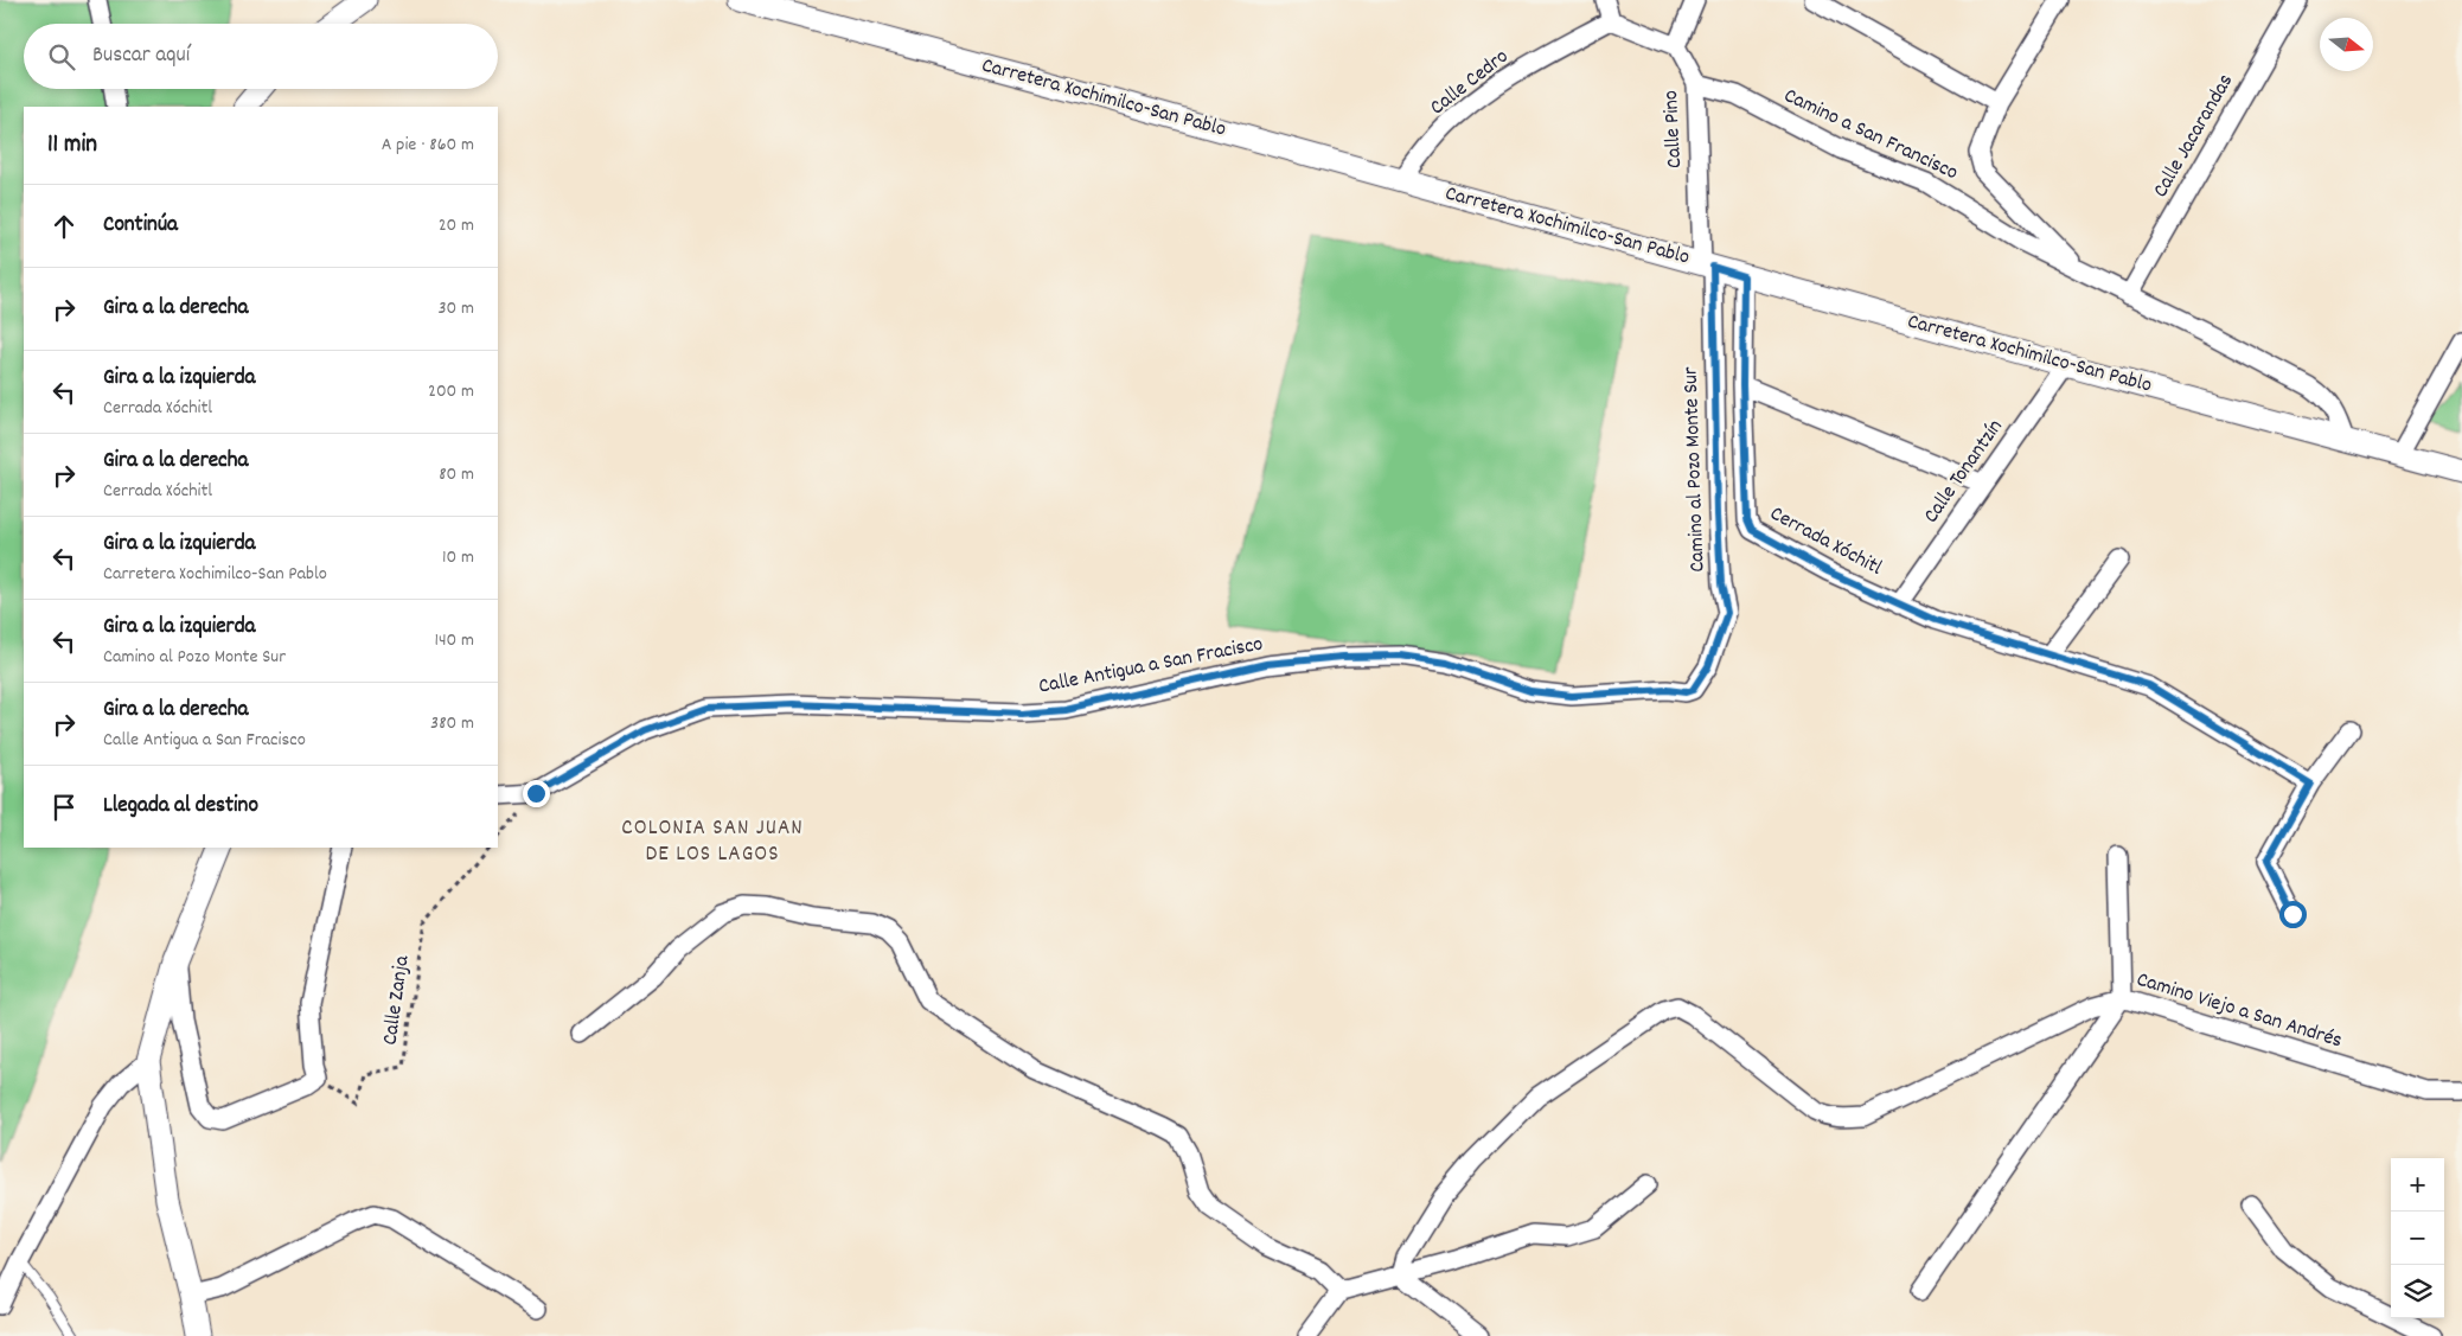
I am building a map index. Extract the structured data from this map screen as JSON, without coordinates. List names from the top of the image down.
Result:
{
  "streets": {
    "street": [
      "Calle Cedro",
      "Carretera Xochimilco-San Pablo",
      "Calle Pino",
      "Camino a San Francisco",
      "Calle Jacarandas",
      "Camino al Pozo Monte Sur",
      "Calle Tonantzín",
      "Cerrada Xóchitl",
      "Calle Antigua a San Fracisco",
      "Camino Viejo a San Andrés"
    ],
    "path": ["Calle Zanja"]
  },
  "crossings": [
    ["Calle Cedro", "Carretera Xochimilco-San Pablo"],
    ["Carretera Xochimilco-San Pablo", "Calle Pino"],
    ["Carretera Xochimilco-San Pablo", "Camino a San Francisco"],
    ["Carretera Xochimilco-San Pablo", "Camino al Pozo Monte Sur"],
    ["Carretera Xochimilco-San Pablo", "Calle Tonantzín"],
    ["Carretera Xochimilco-San Pablo", "Cerrada Xóchitl"],
    ["Calle Pino", "Camino a San Francisco"],
    ["Calle Pino", "Camino al Pozo Monte Sur"],
    ["Camino a San Francisco", "Calle Jacarandas"],
    ["Camino al Pozo Monte Sur", "Calle Antigua a San Fracisco"],
    ["Calle Tonantzín", "Cerrada Xóchitl"]
  ],
  "districts": ["COLONIA SAN JUAN DE LOS LAGOS"],
  "north": "right",
  "page": {
    "search": "Buscar aquí",
    "heading": ["11 min", "A pie · 860 m"],
    "list": [
      ["Continúa", "20 m"],
      ["Gira a la derecha", "30 m"],
      ["Gira a la izquierda", "Cerrada Xóchitl", "200 m"],
      ["Gira a la derecha", "Cerrada Xóchitl", "80 m"],
      ["Gira a la izquierda", "Carretera Xochimilco-San Pablo", "10 m"],
      ["Gira a la izquierda", "Camino al Pozo Monte Sur", "140 m"],
      ["Gira a la derecha", "Calle Antigua a San Fracisco", "380 m"],
      "Llegada al destino"
    ],
    "map_buttons": ["+", "−"]
  }
}
